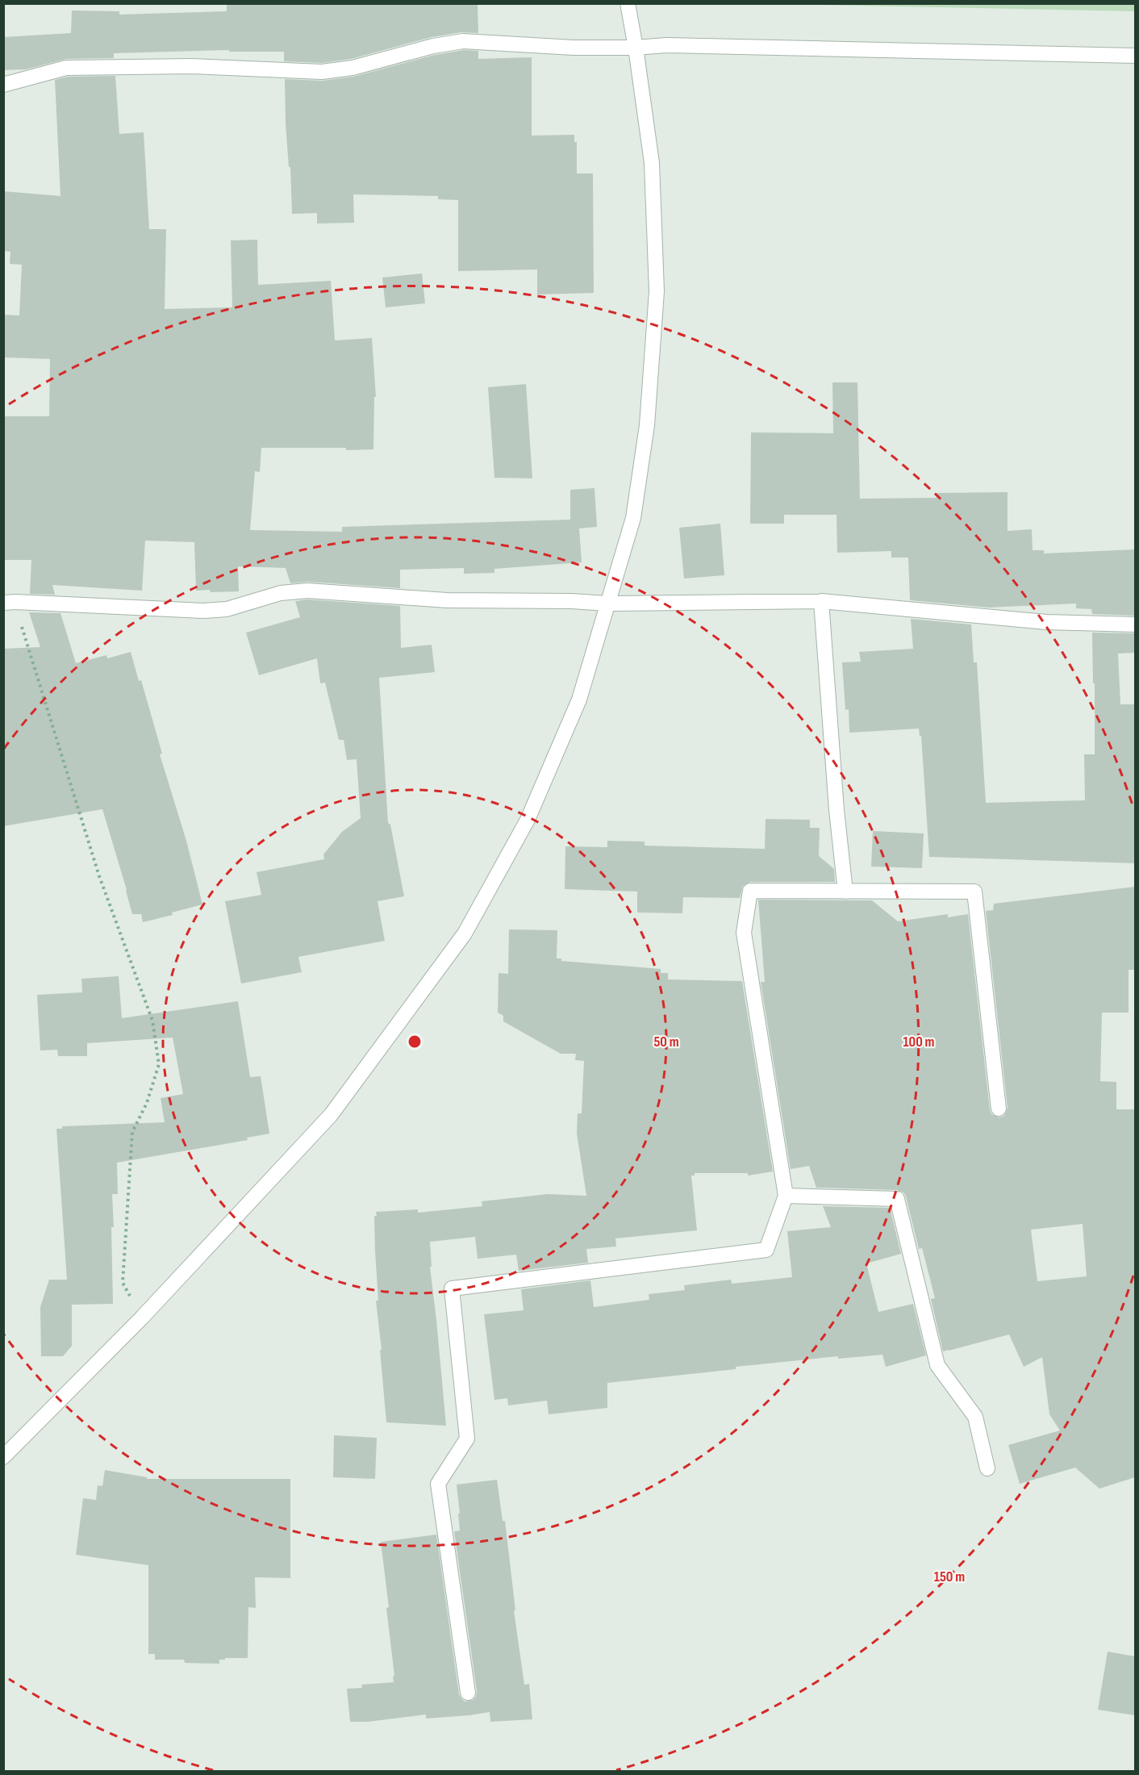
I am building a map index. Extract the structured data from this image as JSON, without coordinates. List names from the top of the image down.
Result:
{
  "rings": ["50 m", "100 m", "150 m"]
}
